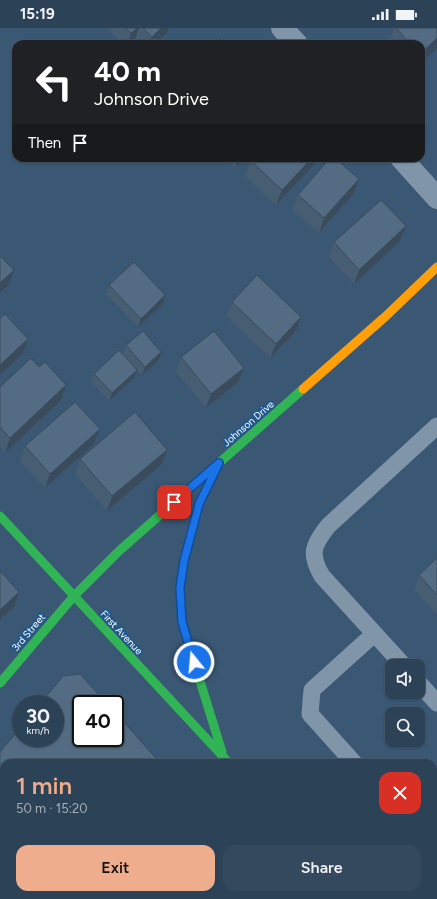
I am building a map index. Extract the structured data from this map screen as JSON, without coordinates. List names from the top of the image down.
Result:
{
  "streets": {
    "street": ["Johnson Drive", "3rd Street", "First Avenue"]
  },
  "crossings": [
    ["Johnson Drive", "3rd Street"],
    ["Johnson Drive", "First Avenue"],
    ["3rd Street", "First Avenue"]
  ],
  "page": {
    "status": "15:19",
    "turn": ["40 m", "Johnson Drive"],
    "then": "Then",
    "speed": "30 km/h",
    "limit": "40",
    "heading": ["1 min", "50 m · 15:20"],
    "buttons": ["Exit", "Share"]
  }
}
